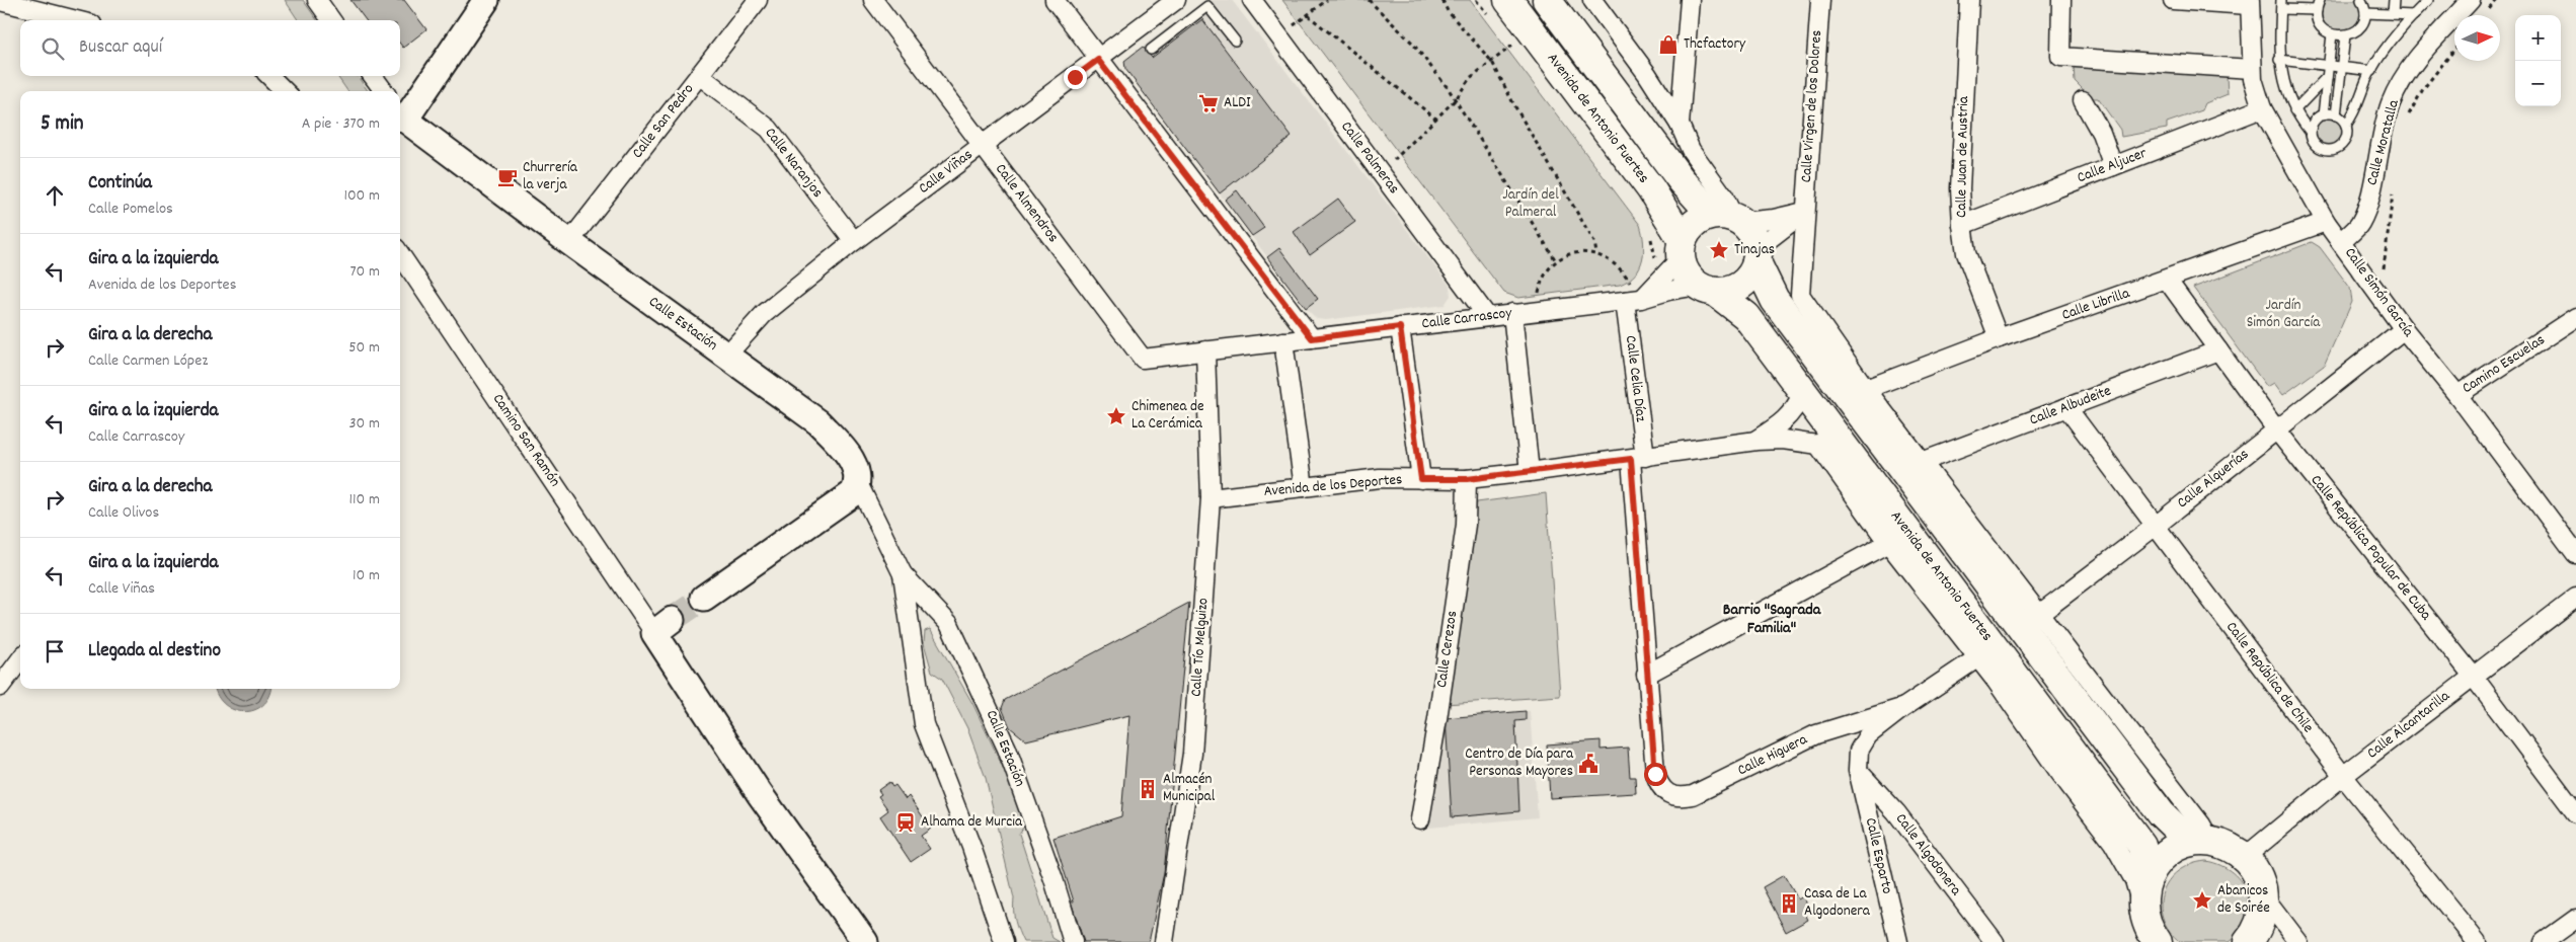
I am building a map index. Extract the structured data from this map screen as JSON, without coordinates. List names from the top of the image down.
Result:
{
  "streets": {
    "main road": ["Avenida de Antonio Fuertes", "Calle Estación"],
    "street": [
      "Calle Virgen de los Dolores",
      "Calle San Pedro",
      "Calle Moratalla",
      "Calle Juan de Austria",
      "Calle Palmeras",
      "Calle Naranjos",
      "Calle Aljucer",
      "Calle Viñas",
      "Calle Almendros",
      "Calle Simón García",
      "Calle Librilla",
      "Calle Carrascoy",
      "Camino Escuelas",
      "Calle Celia Díaz",
      "Calle Albudeite",
      "Camino San Ramón",
      "Calle Alquerías",
      "Avenida de los Deportes",
      "Calle República Popular de Cuba",
      "Calle Tío Melguizo",
      "Calle Cerezos",
      "Calle República de Chile",
      "Calle Alcantarilla",
      "Calle Higuera",
      "Calle Algodonera",
      "Calle Esparto"
    ]
  },
  "crossings": [
    ["Calle Virgen de los Dolores", "Calle Librilla"],
    ["Avenida de Antonio Fuertes", "Calle Carrascoy"],
    ["Avenida de Antonio Fuertes", "Avenida de los Deportes"],
    ["Avenida de Antonio Fuertes", "Calle Higuera"],
    ["Calle San Pedro", "Calle Naranjos"],
    ["Calle San Pedro", "Calle Estación"],
    ["Calle Moratalla", "Calle Simón García"],
    ["Calle Juan de Austria", "Calle Aljucer"],
    ["Calle Juan de Austria", "Calle Librilla"],
    ["Calle Palmeras", "Calle Carrascoy"],
    ["Calle Naranjos", "Calle Viñas"],
    ["Calle Aljucer", "Calle Simón García"],
    ["Calle Viñas", "Calle Almendros"],
    ["Calle Viñas", "Calle Estación"],
    ["Calle Almendros", "Calle Carrascoy"],
    ["Calle Simón García", "Calle Librilla"],
    ["Calle Simón García", "Camino Escuelas"],
    ["Calle Simón García", "Calle Alquerías"],
    ["Calle Librilla", "Calle República Popular de Cuba"],
    ["Calle Carrascoy", "Calle Celia Díaz"],
    ["Calle Carrascoy", "Calle Tío Melguizo"],
    ["Calle Celia Díaz", "Avenida de los Deportes"],
    ["Calle Celia Díaz", "Calle Higuera"],
    ["Calle Albudeite", "Calle República Popular de Cuba"],
    ["Calle Albudeite", "Calle República de Chile"],
    ["Calle Alquerías", "Calle República Popular de Cuba"],
    ["Calle Alquerías", "Calle República de Chile"],
    ["Avenida de los Deportes", "Calle Tío Melguizo"],
    ["Avenida de los Deportes", "Calle Cerezos"],
    ["Calle República Popular de Cuba", "Calle Alcantarilla"],
    ["Calle República de Chile", "Calle Alcantarilla"],
    ["Calle Higuera", "Calle Algodonera"],
    ["Calle Higuera", "Calle Esparto"],
    ["Calle Algodonera", "Calle Esparto"]
  ],
  "districts": ["Barrio \"Sagrada Familia\""],
  "parks": ["Jardín del Palmeral", "Jardín Simón García"],
  "places": {
    "shop": ["Thcfactory"],
    "supermarket": ["ALDI"],
    "cafe": ["Churrería la verja"],
    "place": ["Tinajas", "Chimenea de La Cerámica", "Abanicos de Soirée"],
    "public building": ["Centro de Día para Personas Mayores"],
    "building": ["Almacén Municipal", "Casa de La Algodonera"],
    "station": ["Alhama de Murcia"]
  },
  "north": "right",
  "page": {
    "map_buttons": ["+", "−"],
    "search": "Buscar aquí",
    "heading": ["5 min", "A pie · 370 m"],
    "list": [
      ["Continúa", "Calle Pomelos", "100 m"],
      ["Gira a la izquierda", "Avenida de los Deportes", "70 m"],
      ["Gira a la derecha", "Calle Carmen López", "50 m"],
      ["Gira a la izquierda", "Calle Carrascoy", "30 m"],
      ["Gira a la derecha", "Calle Olivos", "110 m"],
      ["Gira a la izquierda", "Calle Viñas", "10 m"],
      "Llegada al destino"
    ]
  }
}
